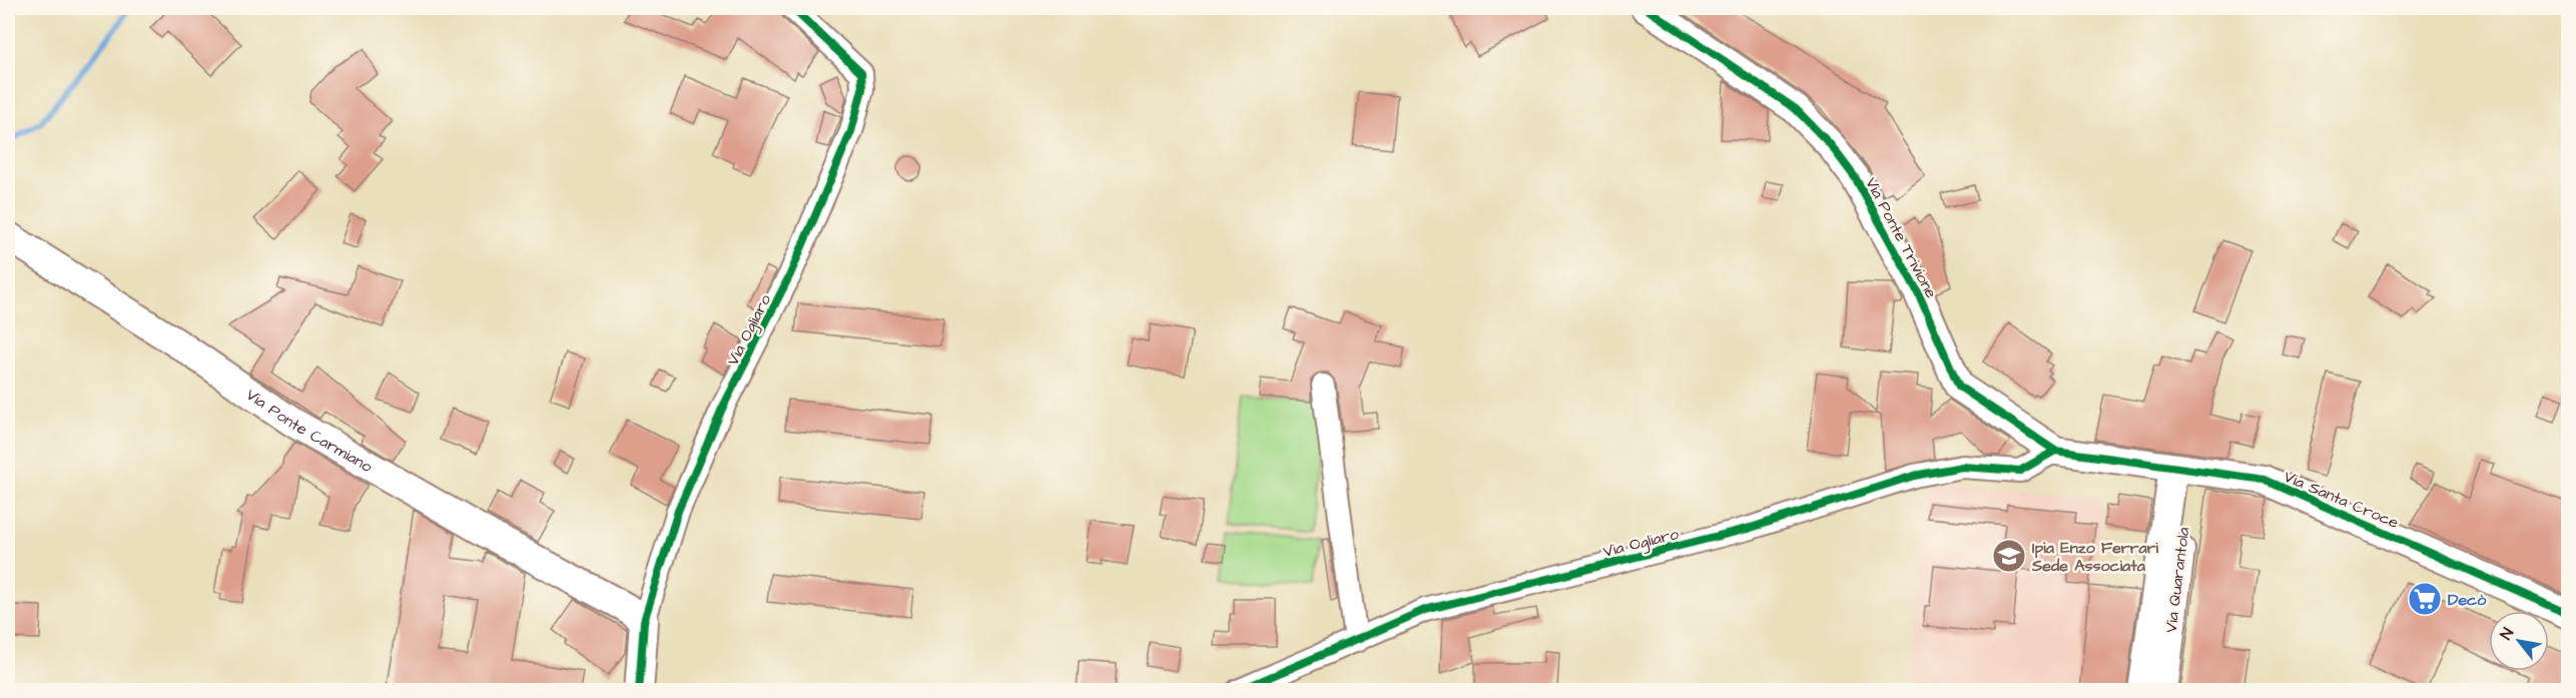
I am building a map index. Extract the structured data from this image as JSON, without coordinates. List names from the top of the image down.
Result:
{
  "streets": {
    "street": [
      "Via Ponte Trivione",
      "Via Ogliaro",
      "Via Ponte Carmiano",
      "Via Santa Croce",
      "Via Quarantola"
    ]
  },
  "crossings": [
    ["Via Ponte Trivione", "Via Ogliaro"],
    ["Via Ponte Trivione", "Via Santa Croce"],
    ["Via Ogliaro", "Via Ponte Carmiano"],
    ["Via Ogliaro", "Via Santa Croce"],
    ["Via Santa Croce", "Via Quarantola"]
  ],
  "places": {
    "school or university": ["Ipia Enzo Ferrari Sede Associata"],
    "supermarket": ["Decò"]
  },
  "north": "top left"
}
